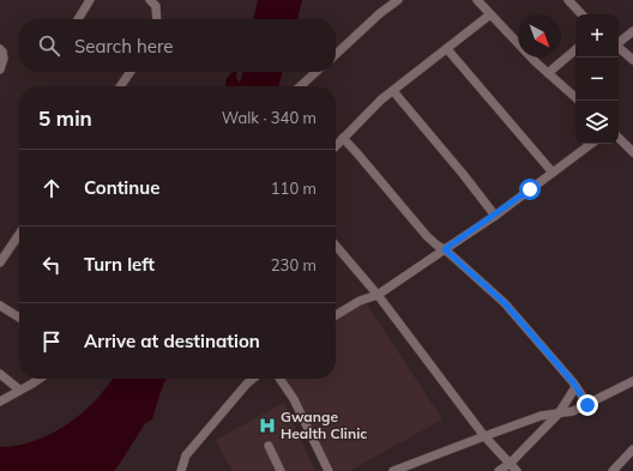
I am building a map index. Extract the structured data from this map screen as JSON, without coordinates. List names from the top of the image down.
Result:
{
  "places": {
    "hospital": ["Gwange Health Clinic"]
  },
  "north": "bottom right",
  "page": {
    "map_buttons": ["+", "−"],
    "search": "Search here",
    "heading": ["5 min", "Walk · 340 m"],
    "list": [
      ["Continue", "110 m"],
      ["Turn left", "230 m"],
      "Arrive at destination"
    ]
  }
}
